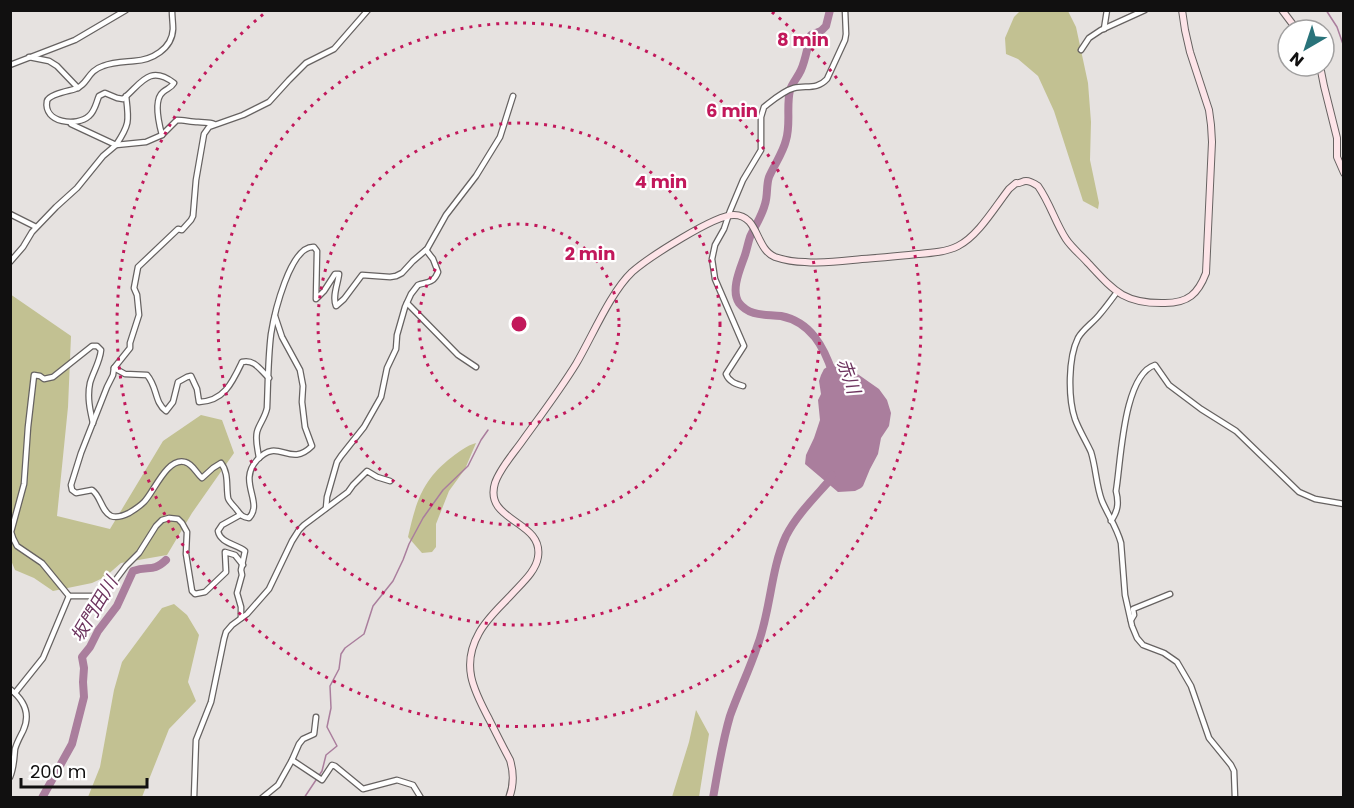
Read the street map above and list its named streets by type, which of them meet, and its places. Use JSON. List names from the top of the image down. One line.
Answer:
{"water":["赤川","坂門田川"],"scale_bar":"200 m","north":"bottom left","rings":["8 min","6 min","4 min","2 min"]}
